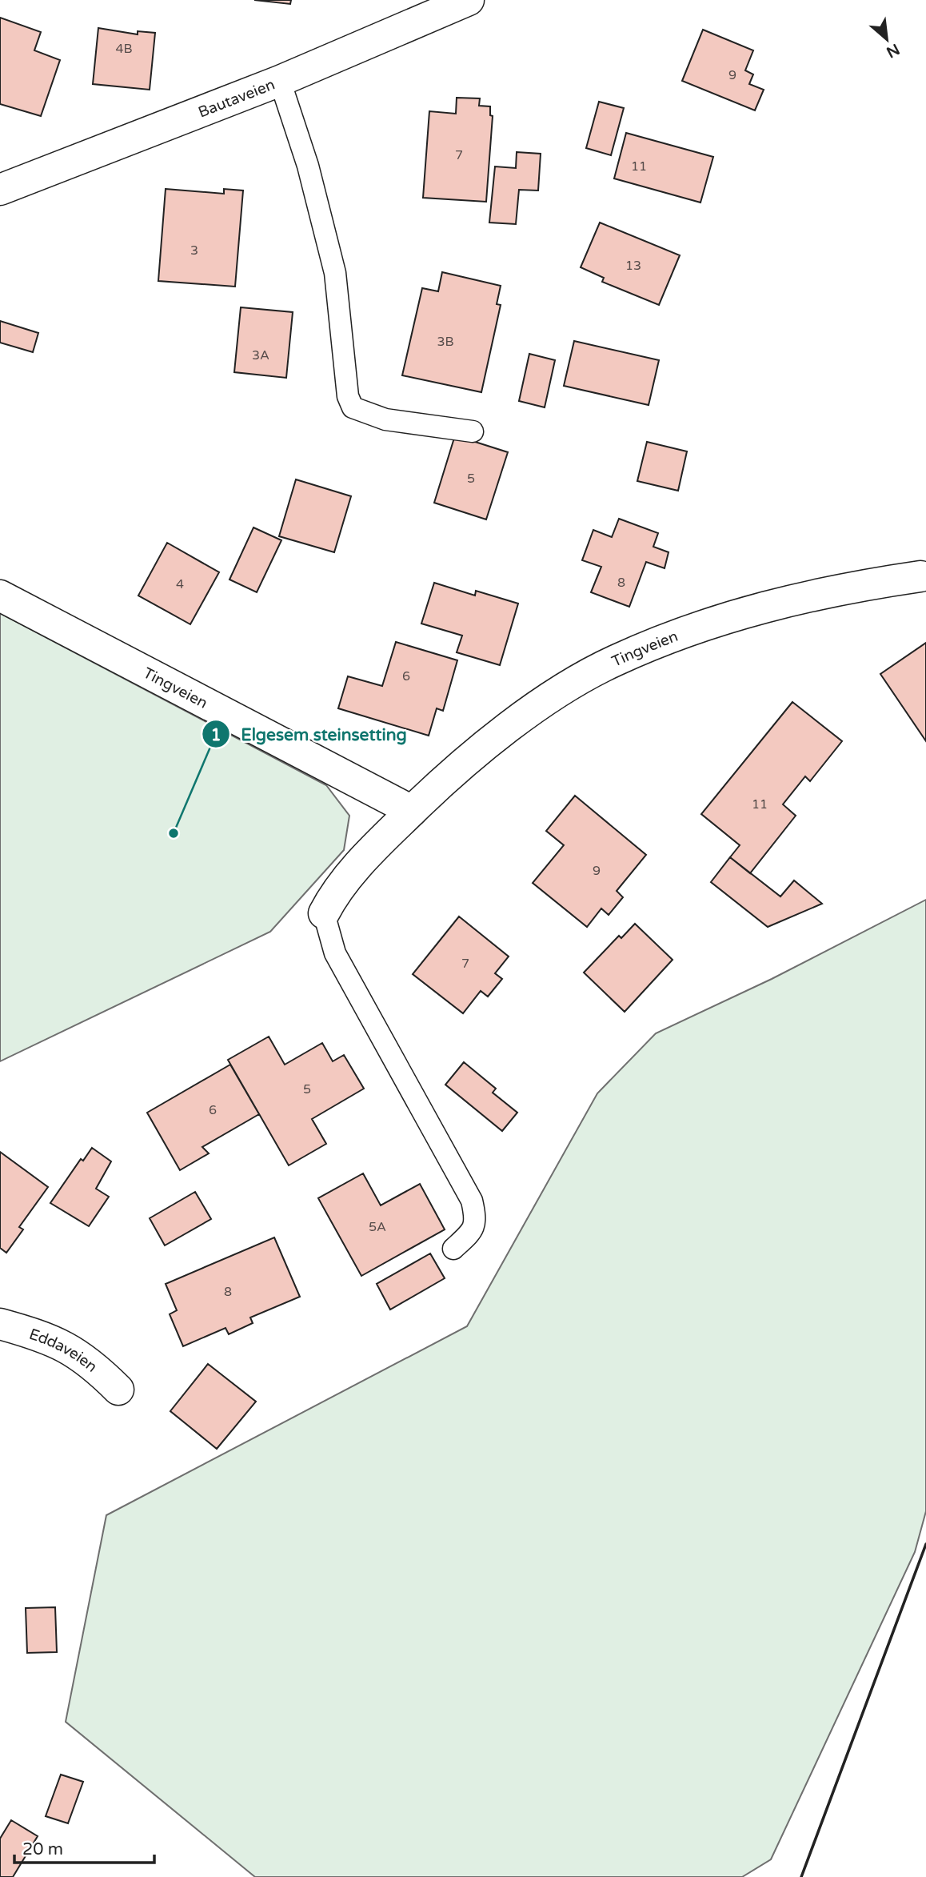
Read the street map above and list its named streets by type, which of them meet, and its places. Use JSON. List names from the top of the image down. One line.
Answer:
{"streets":{"street":["Bautaveien","Tingveien","Eddaveien"]},"places":["Elgesem steinsetting"],"house_numbers":["4B","9","7","11","3","13","3B","3A","5","8","4","6","11","9","7","5","6","5A","8"],"scale_bar":"20 m","north":"bottom right"}
